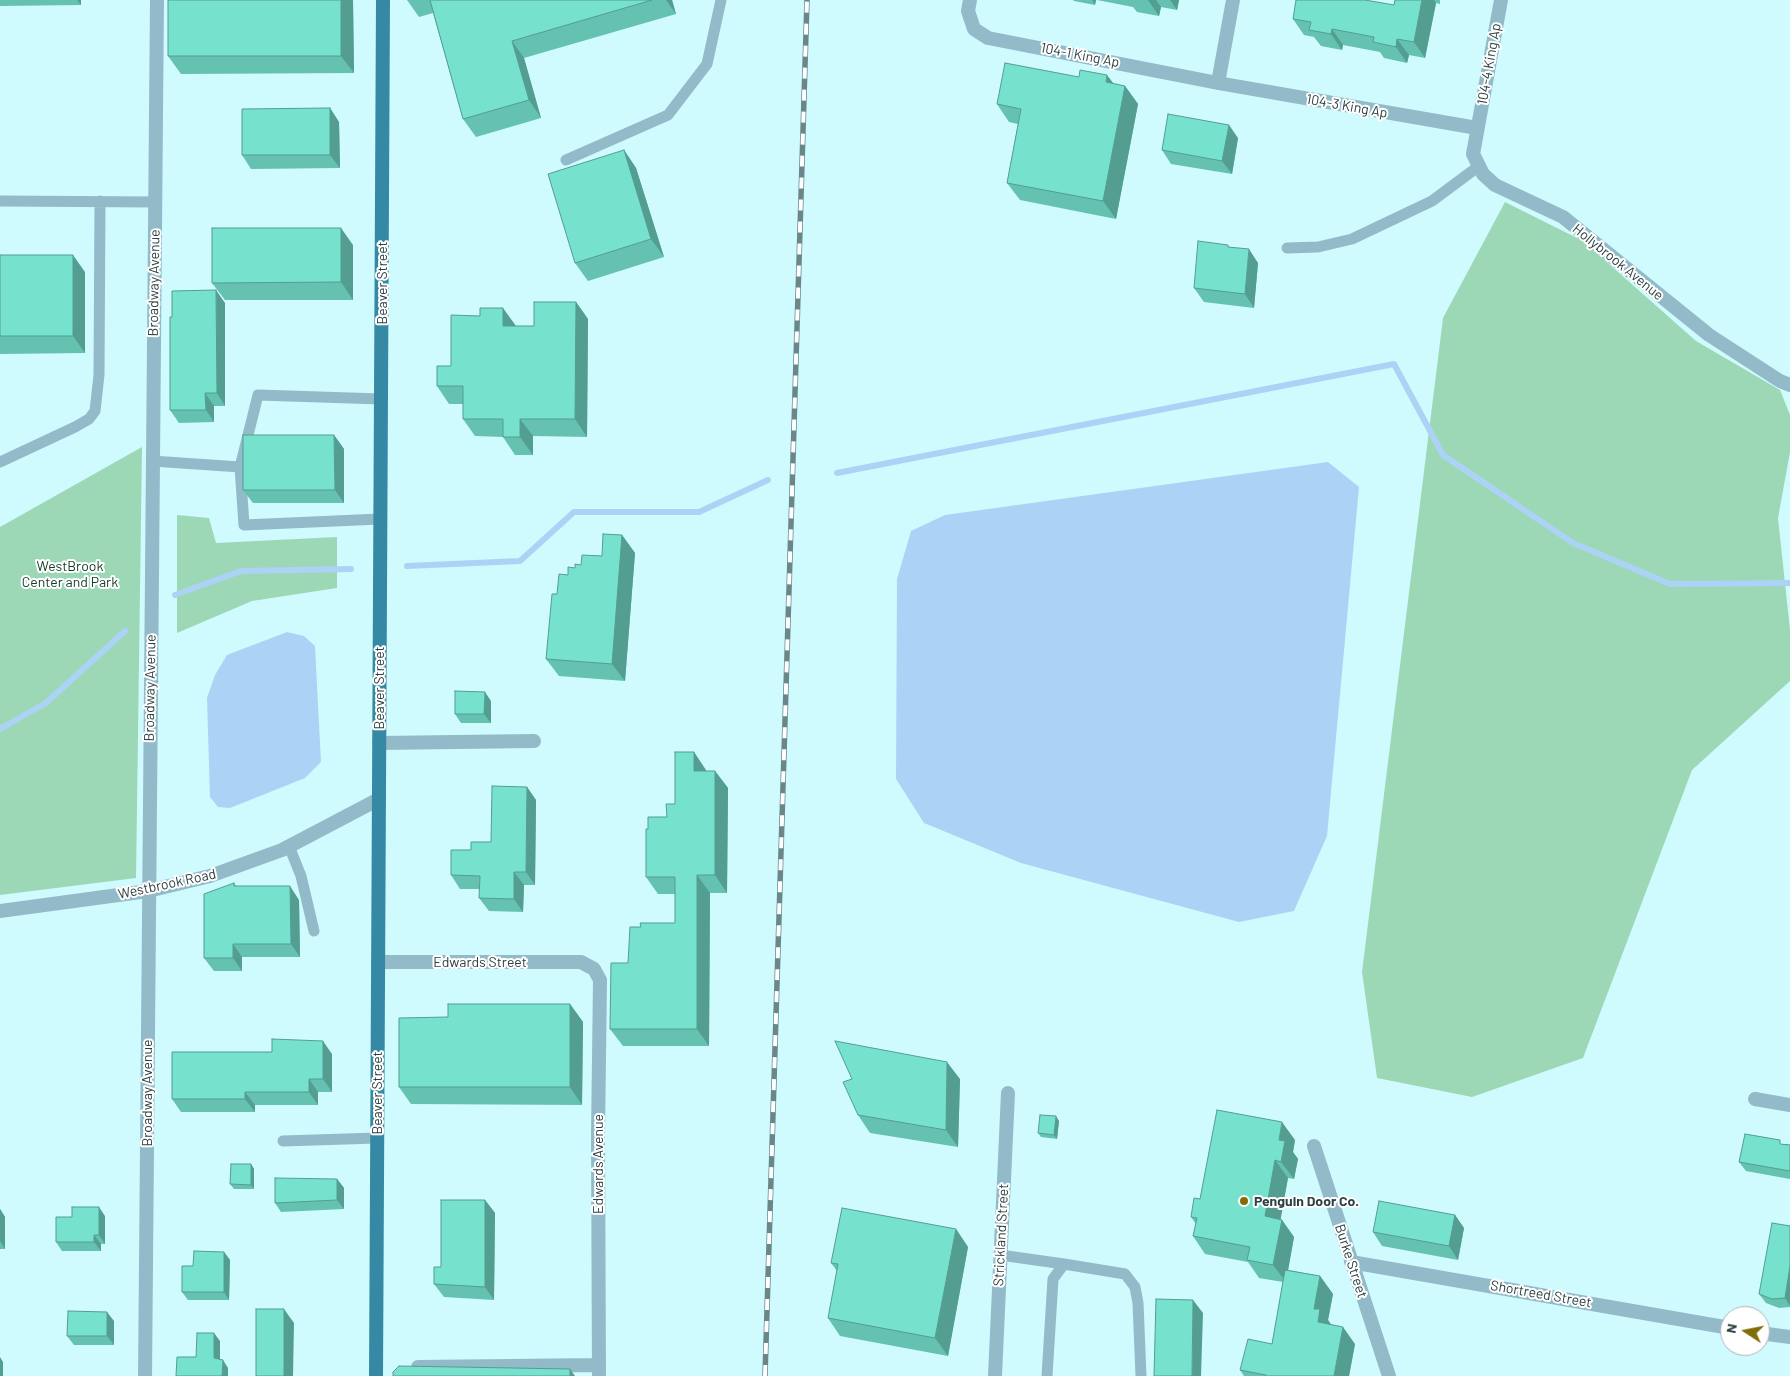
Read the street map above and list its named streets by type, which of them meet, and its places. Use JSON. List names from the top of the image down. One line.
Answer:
{"streets":{"main road":["Beaver Street"],"street":["104-1 King Ap","104-4 King Ap","104-3 King Ap","Hollybrook Avenue","Broadway Avenue","Westbrook Road","Edwards Street","Edwards Avenue","Strickland Street","Burke Street","Shortreed Street"]},"crossings":[["104-1 King Ap","104-3 King Ap"],["104-4 King Ap","104-3 King Ap"],["Broadway Avenue","Westbrook Road"],["Beaver Street","Westbrook Road"],["Beaver Street","Edwards Street"],["Edwards Street","Edwards Avenue"],["Burke Street","Shortreed Street"]],"parks":["WestBrook Center and Park"],"places":["Penguin Door Co."],"north":"left"}
